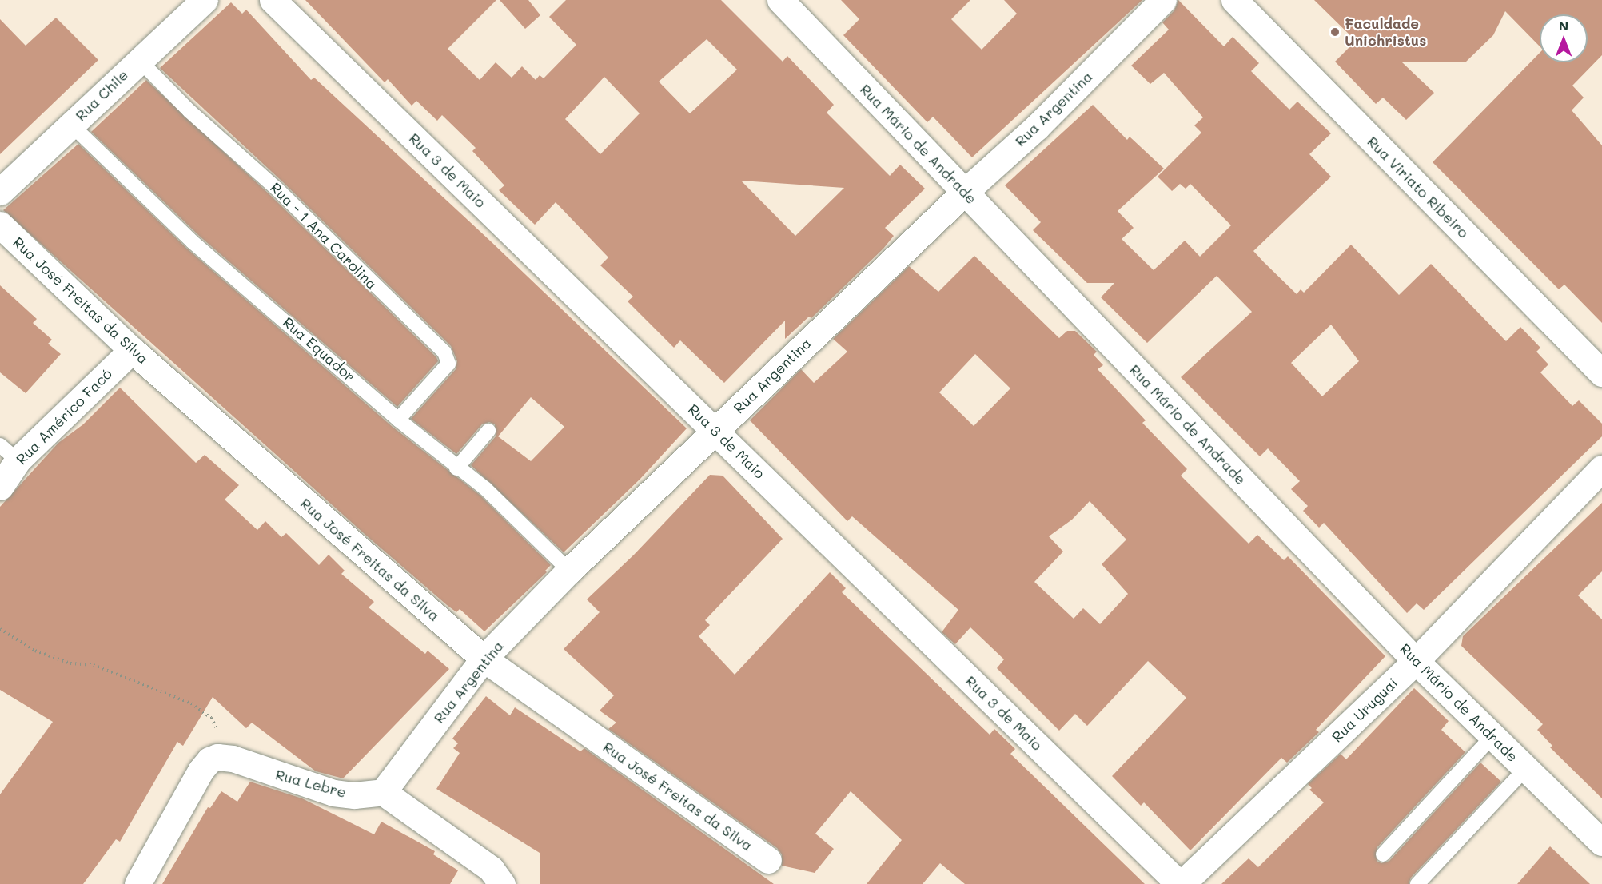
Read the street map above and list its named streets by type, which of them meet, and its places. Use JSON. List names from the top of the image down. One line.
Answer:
{"streets":{"street":["Rua Chile","Rua Argentina","Rua Mário de Andrade","Rua 3 de Maio","Rua Viriato Ribeiro","Rua José Freitas da Silva","Rua Américo Facó","Rua Uruguai","Rua Lebre"],"lane":["Rua - 1 Ana Carolina","Rua Equador"]},"crossings":[["Rua Chile","Rua - 1 Ana Carolina"],["Rua Chile","Rua Equador"],["Rua Argentina","Rua Mário de Andrade"],["Rua Argentina","Rua 3 de Maio"],["Rua Argentina","Rua José Freitas da Silva"],["Rua Argentina","Rua Equador"],["Rua Argentina","Rua Lebre"],["Rua Mário de Andrade","Rua Uruguai"],["Rua 3 de Maio","Rua Uruguai"],["Rua - 1 Ana Carolina","Rua Equador"],["Rua José Freitas da Silva","Rua Américo Facó"]],"places":["Faculdade Unichristus"],"north":"top"}
